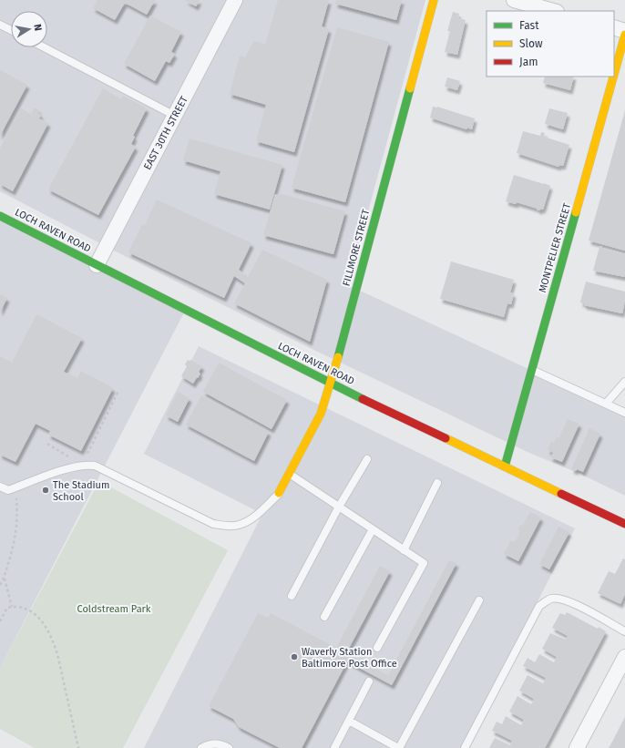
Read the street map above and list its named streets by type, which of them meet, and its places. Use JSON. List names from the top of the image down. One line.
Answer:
{"streets":{"street":["EAST 30TH STREET","LOCH RAVEN ROAD","FILLMORE STREET","MONTPELIER STREET"]},"crossings":[["EAST 30TH STREET","LOCH RAVEN ROAD"],["LOCH RAVEN ROAD","FILLMORE STREET"],["LOCH RAVEN ROAD","MONTPELIER STREET"]],"parks":["Coldstream Park"],"places":["The Stadium School","Waverly Station Baltimore Post Office"],"legend":["Fast","Slow","Jam"],"north":"right"}
